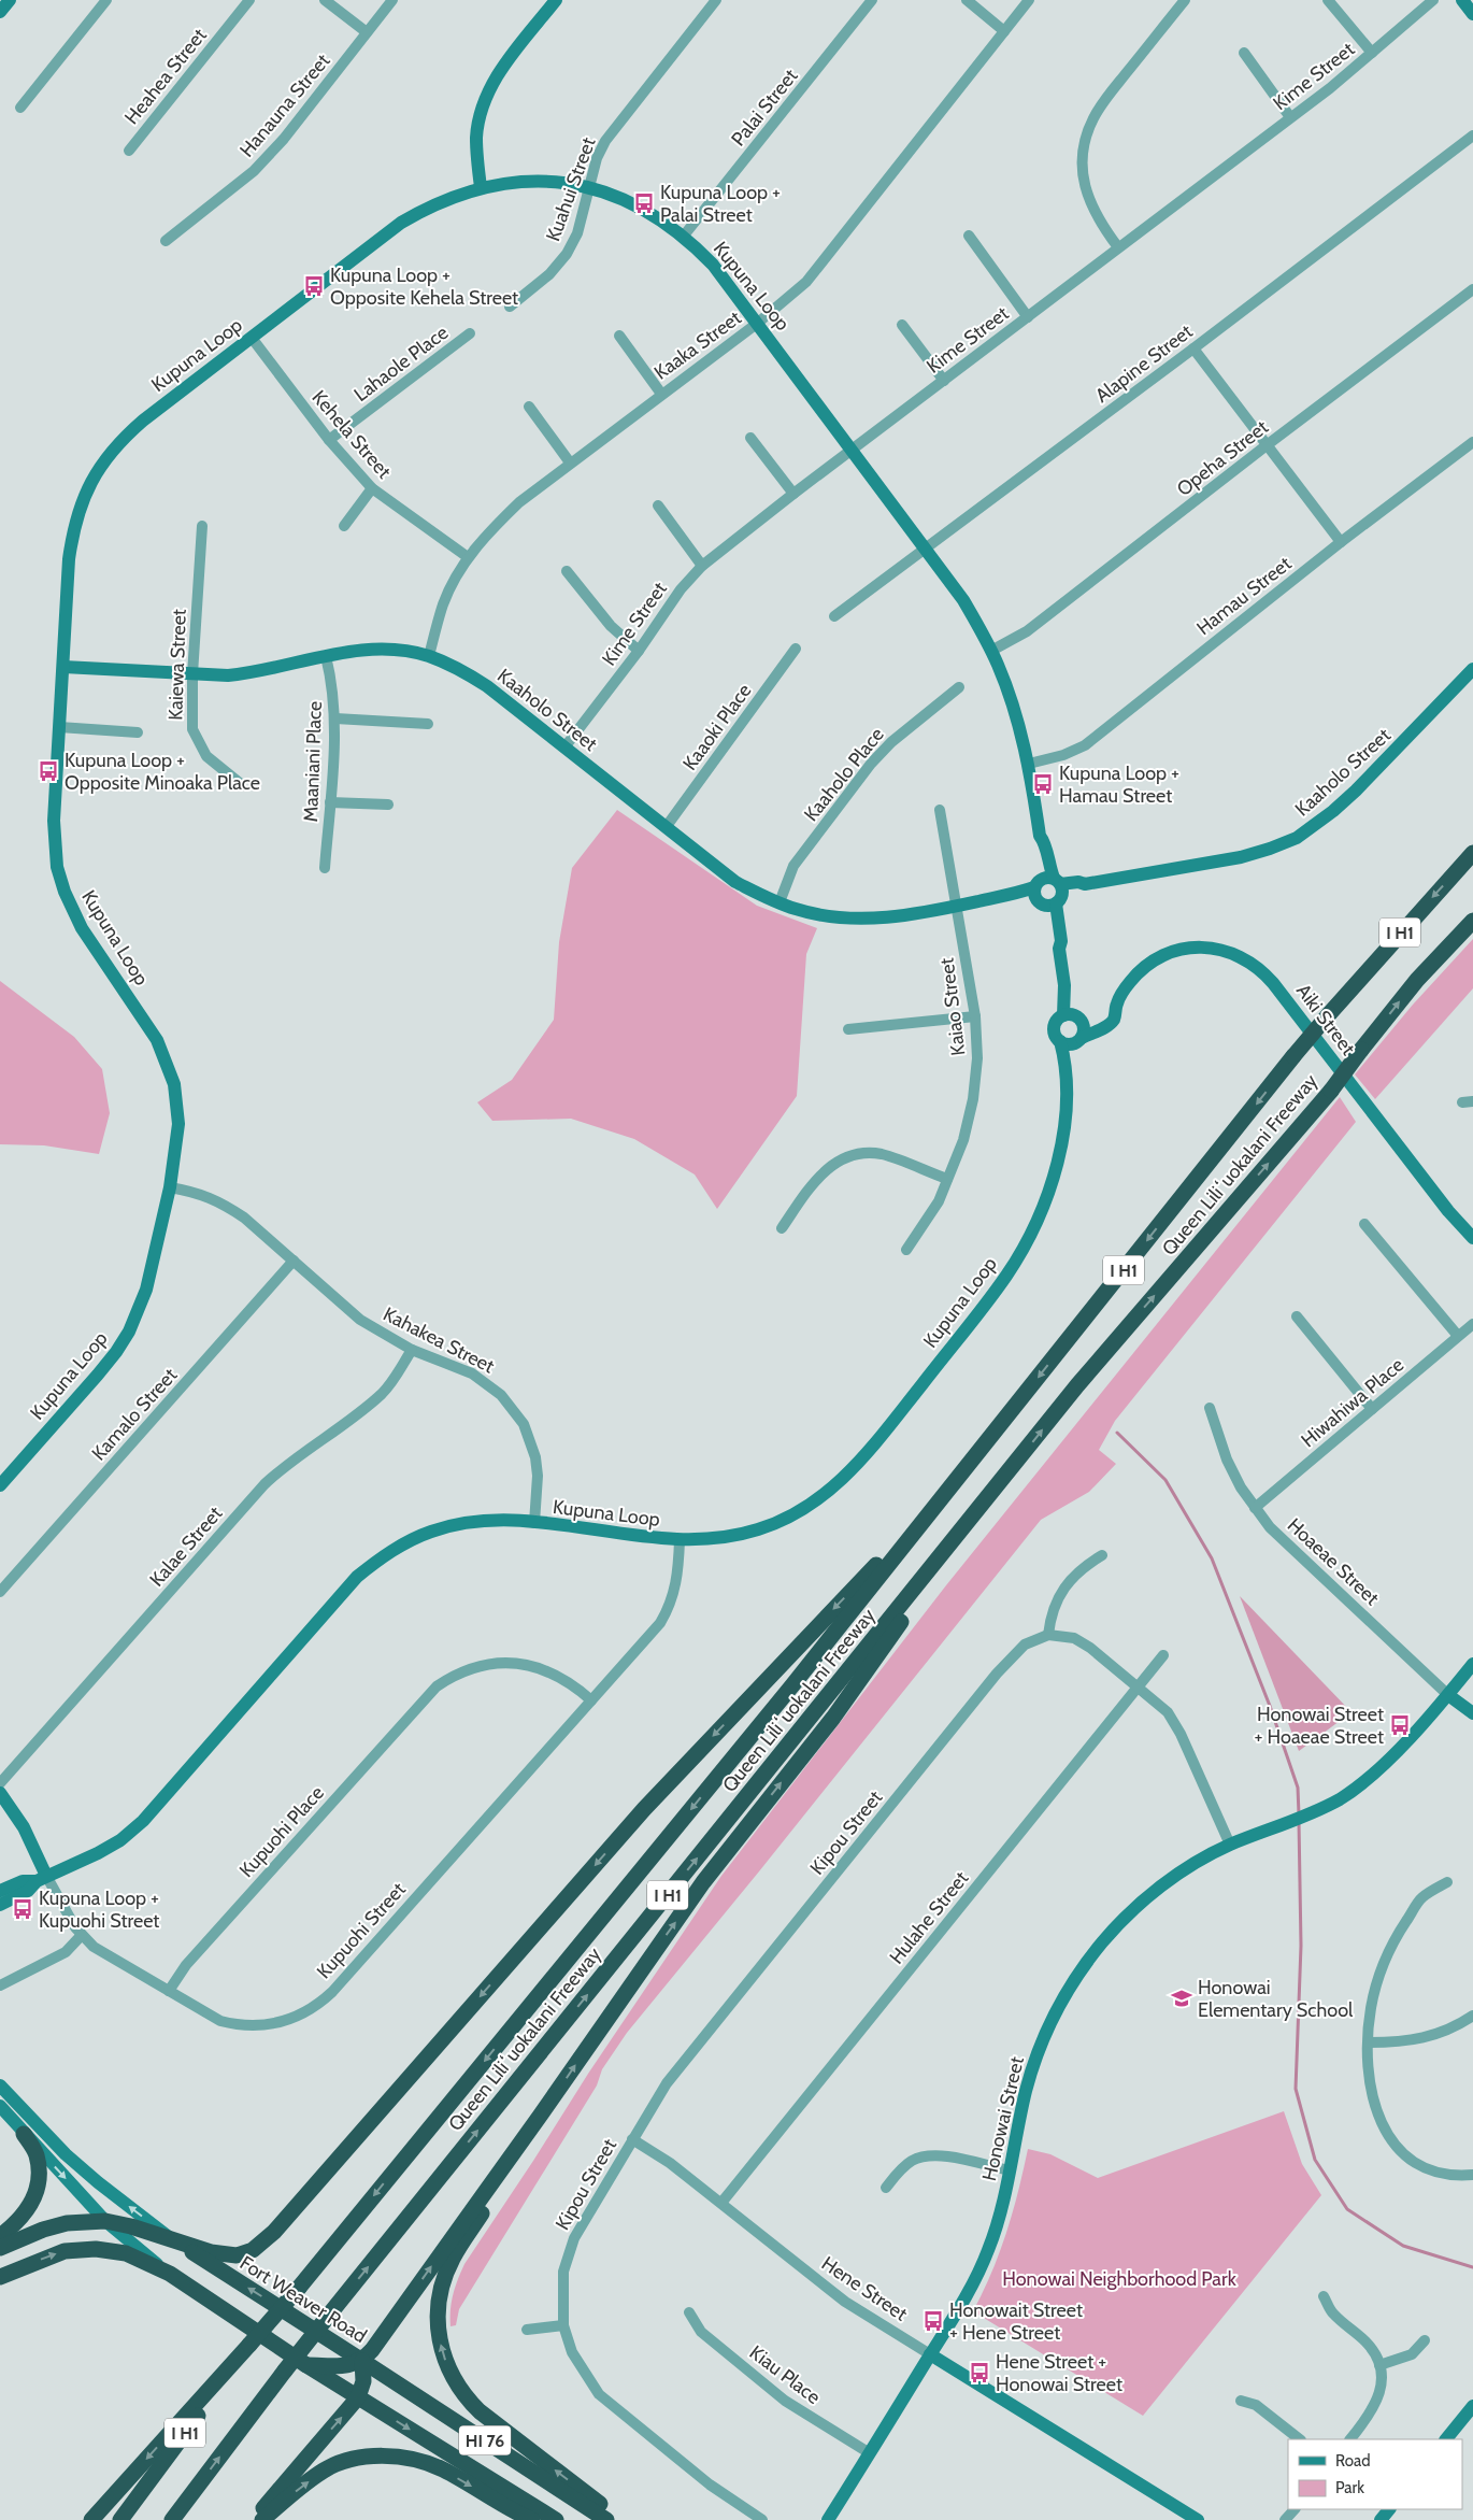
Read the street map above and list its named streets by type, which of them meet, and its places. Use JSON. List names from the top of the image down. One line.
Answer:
{"streets":{"highway":["I H1","Queen Liliʻuokalani Freeway","Fort Weaver Road","HI 76"],"street":["Heahea Street","Kime Street","Hanauna Street","Palai Street","Kuahui Street","Kupuna Loop","Kaaka Street","Lahaole Place","Alapine Street","Kehela Street","Opeha Street","Hamau Street","Kaiewa Street","Kaaholo Street","Kaaoki Place","Maaniani Place","Kaaholo Place","Kaiao Street","Aiki Street","Kahakea Street","Hiwahiwa Place","Kamalo Street","Kalae Street","Hoaeae Street","Kupuohi Place","Kipou Street","Hulahe Street","Kupuohi Street","Honowai Street","Hene Street","Kiau Place"]},"crossings":[["Kime Street","Kupuna Loop"],["Kime Street","Kaaholo Street"],["Palai Street","Kupuna Loop"],["Kuahui Street","Kupuna Loop"],["Kupuna Loop","Kaaka Street"],["Kupuna Loop","Alapine Street"],["Kupuna Loop","Kehela Street"],["Kupuna Loop","Opeha Street"],["Kupuna Loop","Hamau Street"],["Kupuna Loop","Kaaholo Street"],["Kupuna Loop","Aiki Street"],["Kupuna Loop","Kahakea Street"],["Kupuna Loop","Kupuohi Street"],["Kaaka Street","Kehela Street"],["Kaaka Street","Kaaholo Street"],["Lahaole Place","Kehela Street"],["Kaiewa Street","Kaaholo Street"],["Kaaholo Street","Kaaoki Place"],["Kaaholo Street","Maaniani Place"],["Kaaholo Street","Kaaholo Place"],["Kaaholo Street","Kaiao Street"],["Kahakea Street","Kamalo Street"],["Kahakea Street","Kalae Street"],["Hiwahiwa Place","Hoaeae Street"],["Hoaeae Street","Honowai Street"],["Kupuohi Place","Kupuohi Street"],["Kipou Street","Hene Street"],["Hulahe Street","Hene Street"],["Honowai Street","Hene Street"],["Honowai Street","Kiau Place"]],"parks":["Honowai Neighborhood Park"],"places":{"bus stop":["Kupuna Loop + Palai Street","Kupuna Loop + Opposite Kehela Street","Kupuna Loop + Opposite Minoaka Place","Kupuna Loop + Hamau Street","Honowai Street + Hoaeae Street","Kupuna Loop + Kupuohi Street","Honowait Street + Hene Street","Hene Street + Honowai Street"],"school or university":["Honowai Elementary School"]},"legend":["Road","Park"]}
